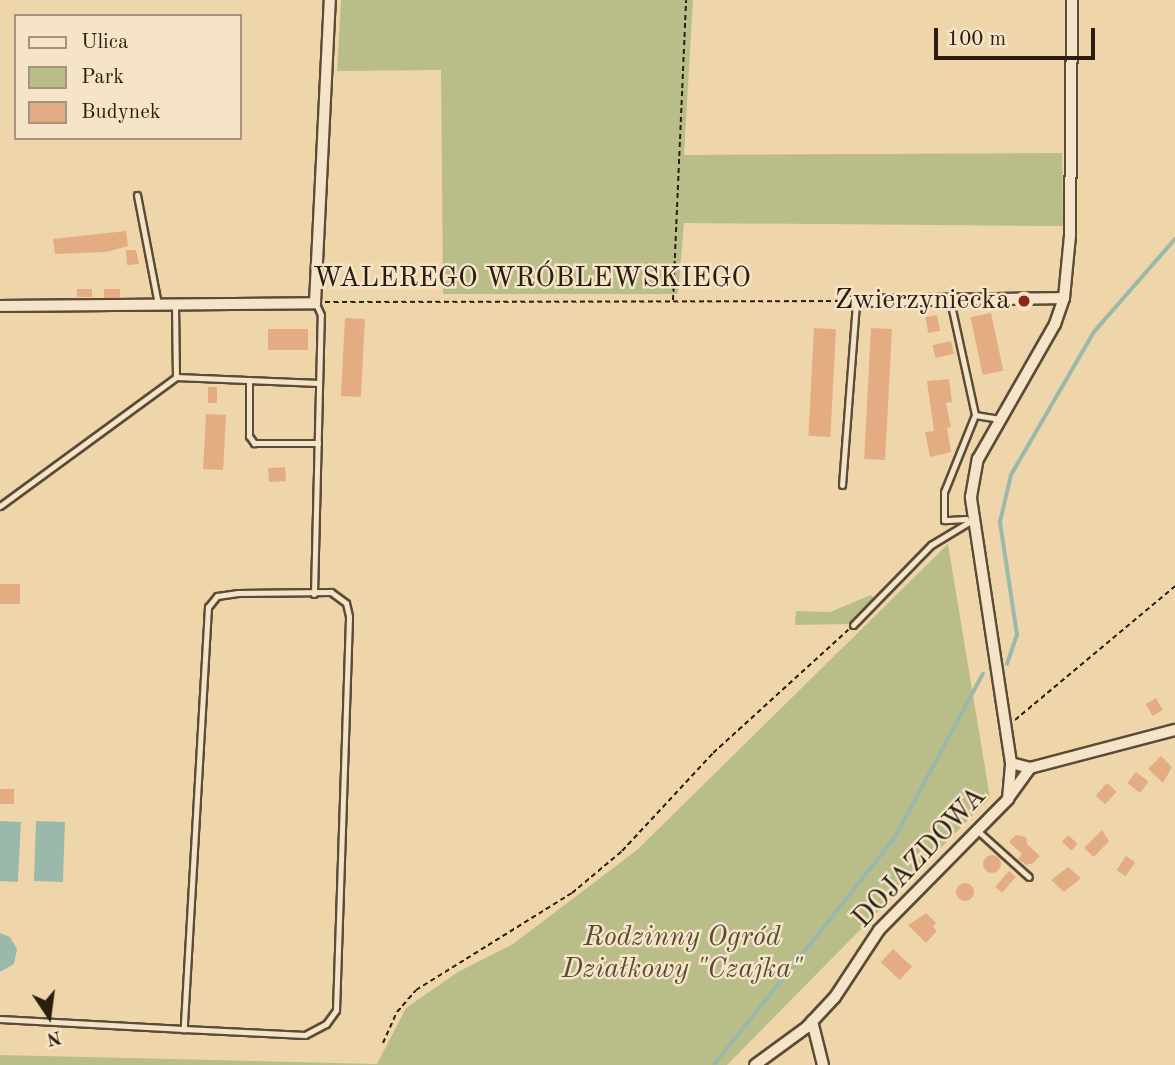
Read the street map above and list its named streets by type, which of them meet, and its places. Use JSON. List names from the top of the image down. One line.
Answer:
{"streets":{"street":["WALEREGO WRÓBLEWSKIEGO","DOJAZDOWA"]},"parks":["Rodzinny Ogród Działkowy \"Czajka\""],"places":["Zwierzyniecka"],"legend":["Ulica","Park","Budynek"],"scale_bar":"100 m","north":"bottom"}
